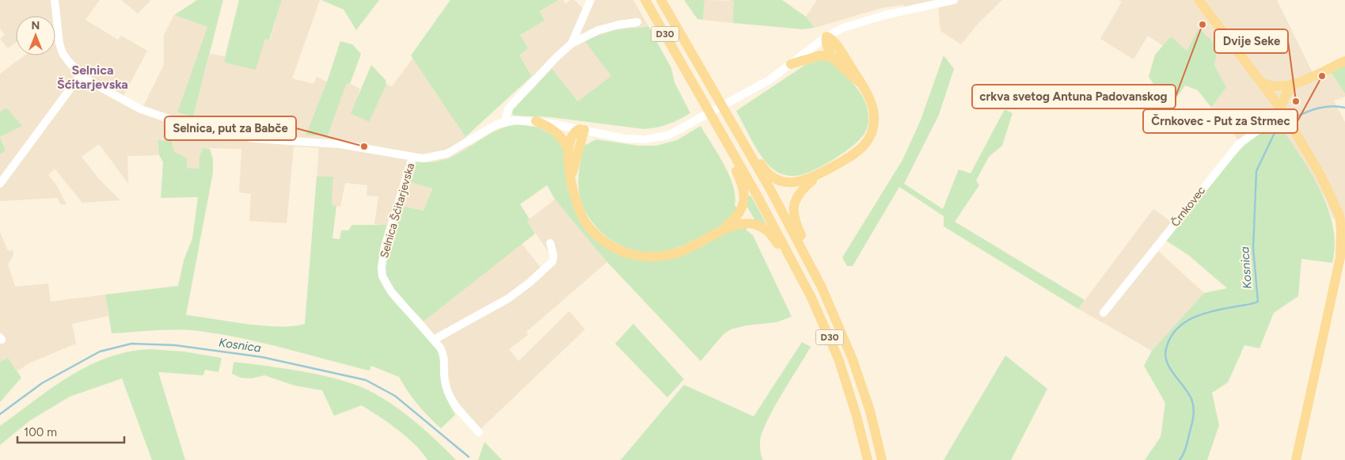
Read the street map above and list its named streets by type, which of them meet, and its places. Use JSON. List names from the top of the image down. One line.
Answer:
{"streets":{"main road":["D30","Črnkovec"],"street":["Selnica Šćitarjevska"]},"districts":["Selnica Šćitarjevska"],"water":["Kosnica"],"places":["crkva svetog Antuna Padovanskog","Črnkovec - Put za Strmec","Dvije Seke","Selnica, put za Babče"],"scale_bar":"100 m","north":"top"}
